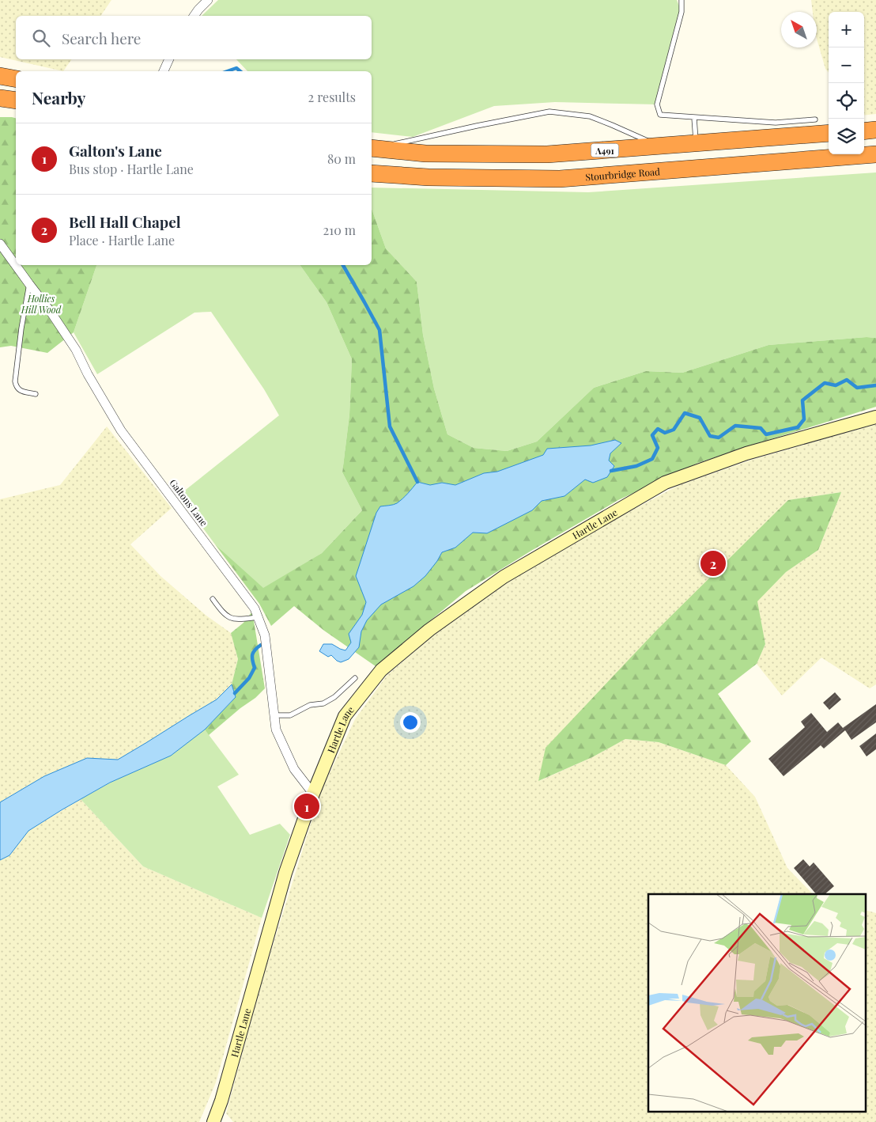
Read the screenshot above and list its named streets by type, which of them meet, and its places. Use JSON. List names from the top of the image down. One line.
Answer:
{"streets":{"highway":["A491","Stourbridge Road"],"main road":["Hartle Lane"],"street":["Galtons Lane"]},"crossings":[["Galtons Lane","Hartle Lane"]],"parks":["Hollies Hill Wood"],"north":"top left","page":{"map_buttons":["+","−"],"search":"Search here","heading":["Nearby","2 results"],"list":[{"mark":"1","name":"Galton's Lane","note":"Bus stop · Hartle Lane","value":"80 m"},{"mark":"2","name":"Bell Hall Chapel","note":"Place · Hartle Lane","value":"210 m"}],"pins":["2","1"]}}
